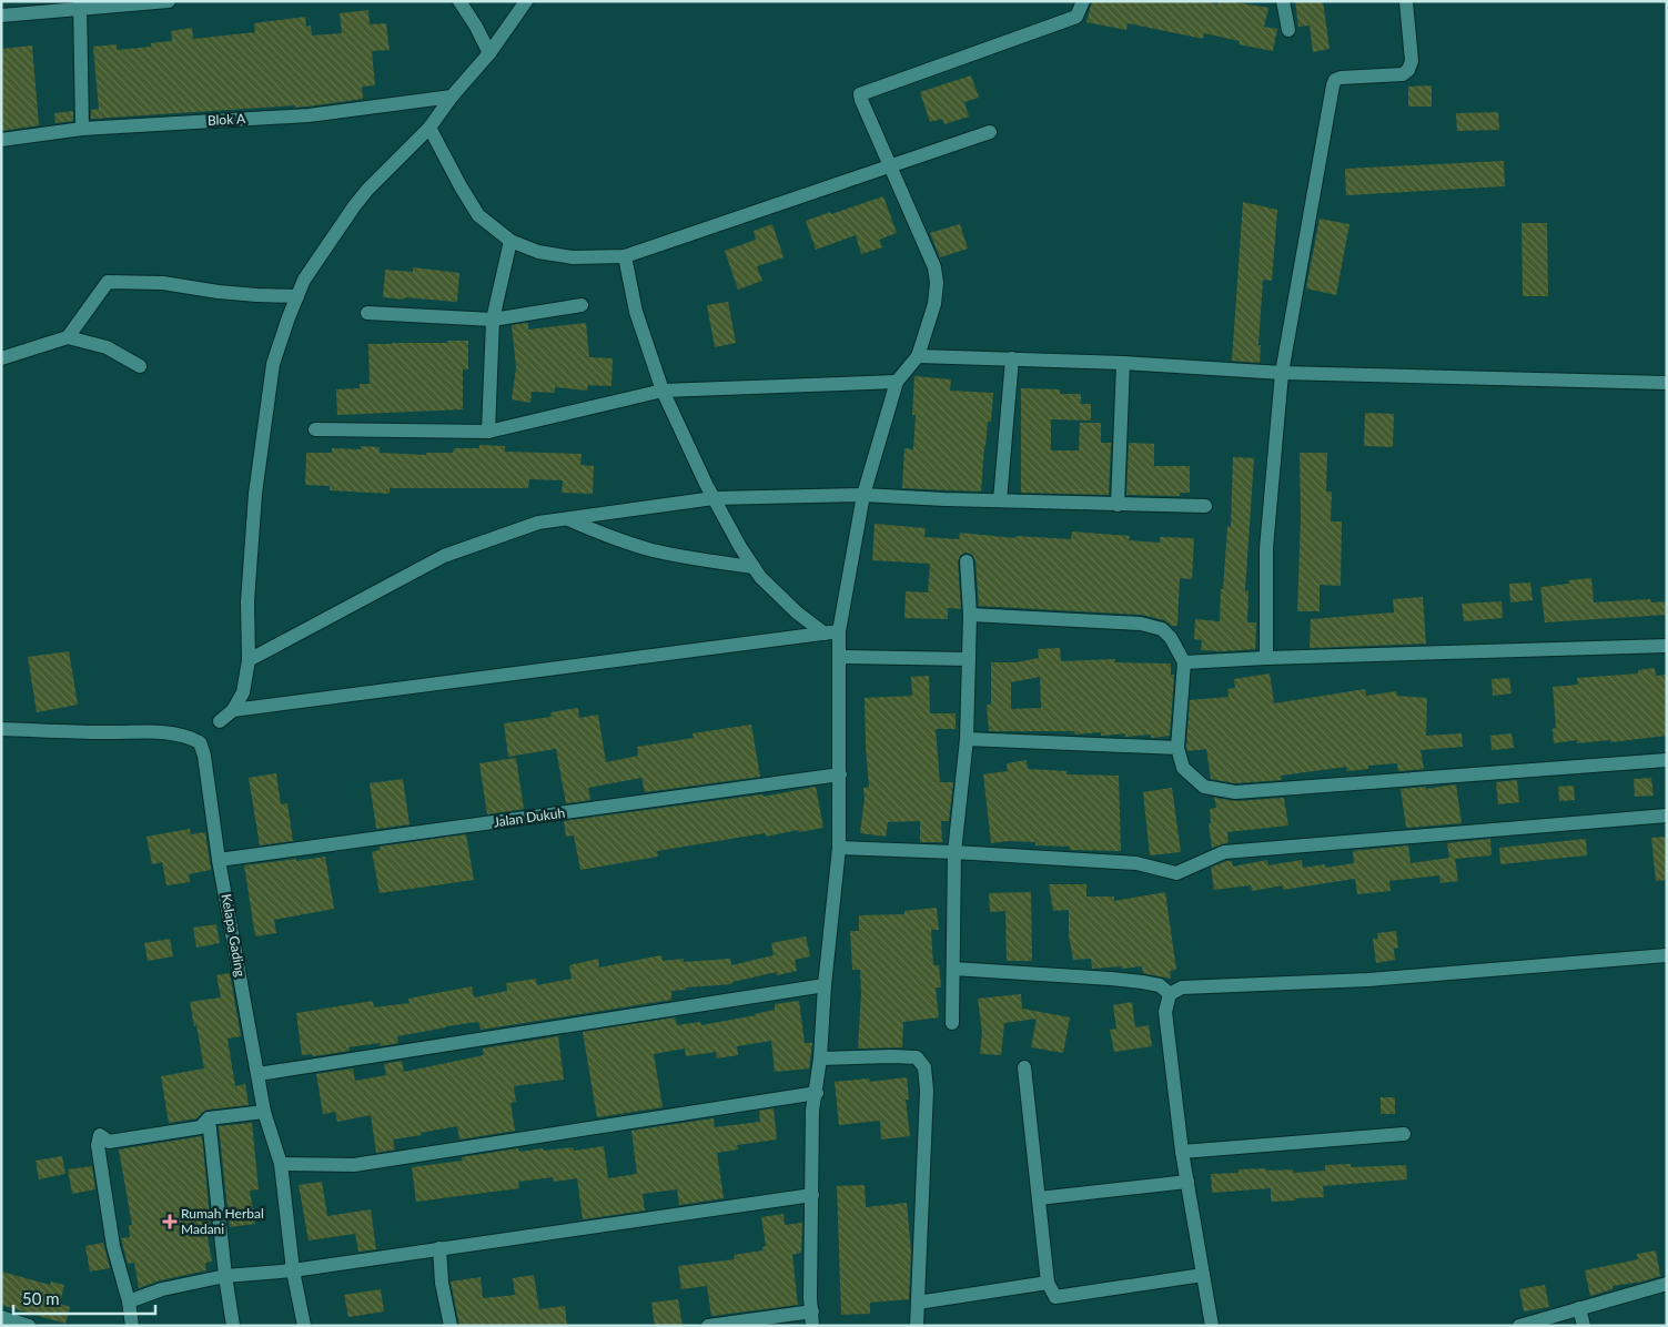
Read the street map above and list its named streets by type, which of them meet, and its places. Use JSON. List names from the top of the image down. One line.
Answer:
{"streets":{"street":["Blok A","Jalan Dukuh","Kelapa Gading"]},"crossings":[["Jalan Dukuh","Kelapa Gading"]],"places":{"health":["Rumah Herbal Madani"]},"scale_bar":"50 m"}
